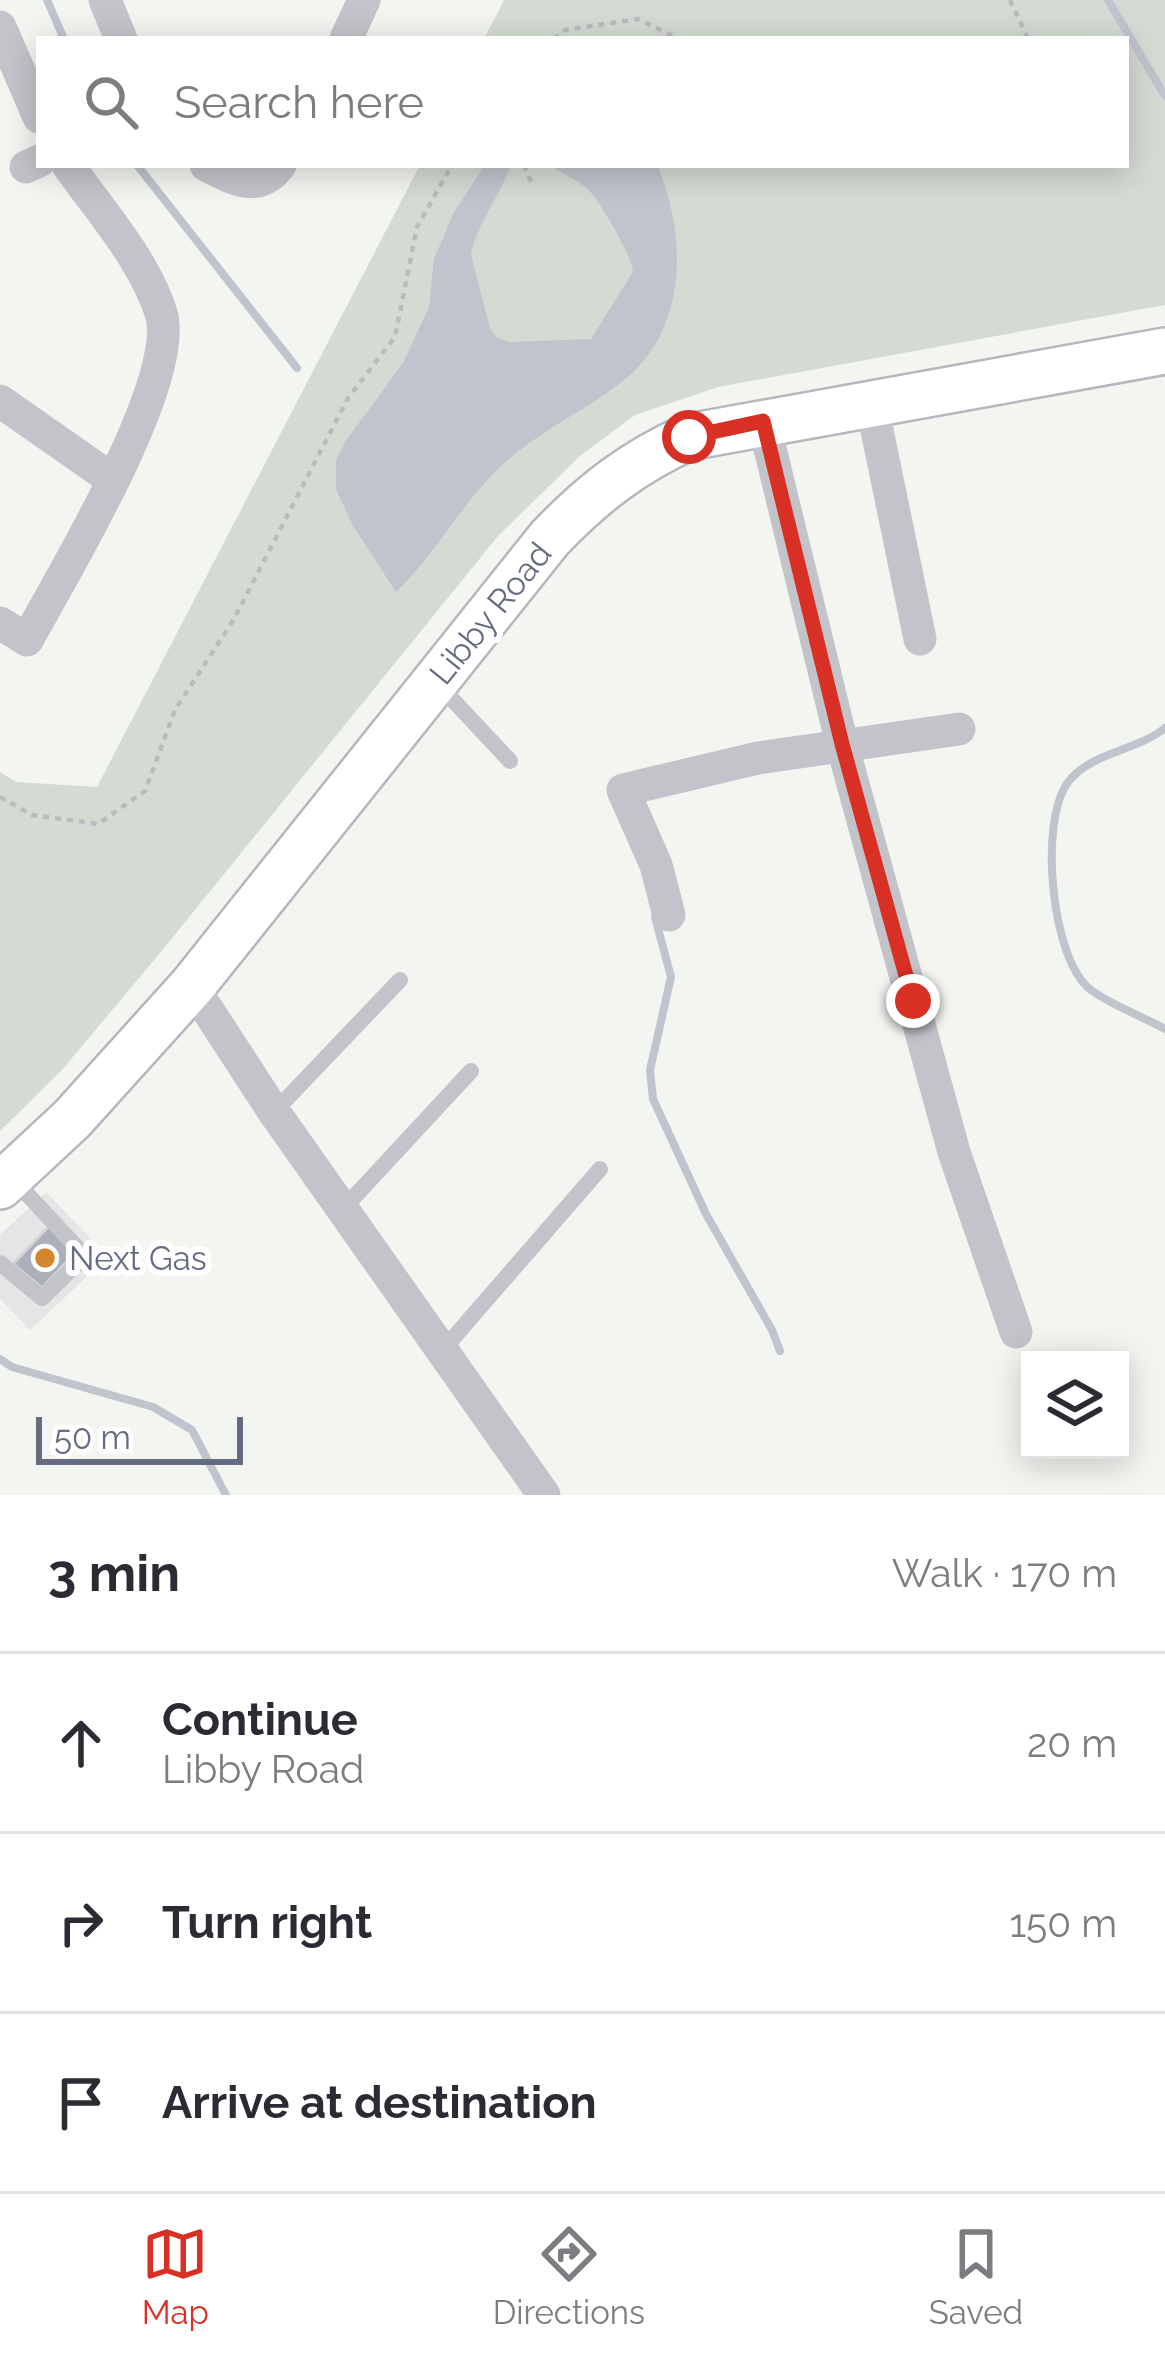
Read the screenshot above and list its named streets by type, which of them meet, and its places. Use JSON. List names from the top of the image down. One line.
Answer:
{"streets":{"main road":["Libby Road"]},"places":["Next Gas"],"scale_bar":"50 m","page":{"search":"Search here","scale":"50 m","heading":["3 min","Walk · 170 m"],"list":[["Continue","Libby Road","20 m"],["Turn right","150 m"],"Arrive at destination"],"nav":["Map","Directions","Saved"]}}
